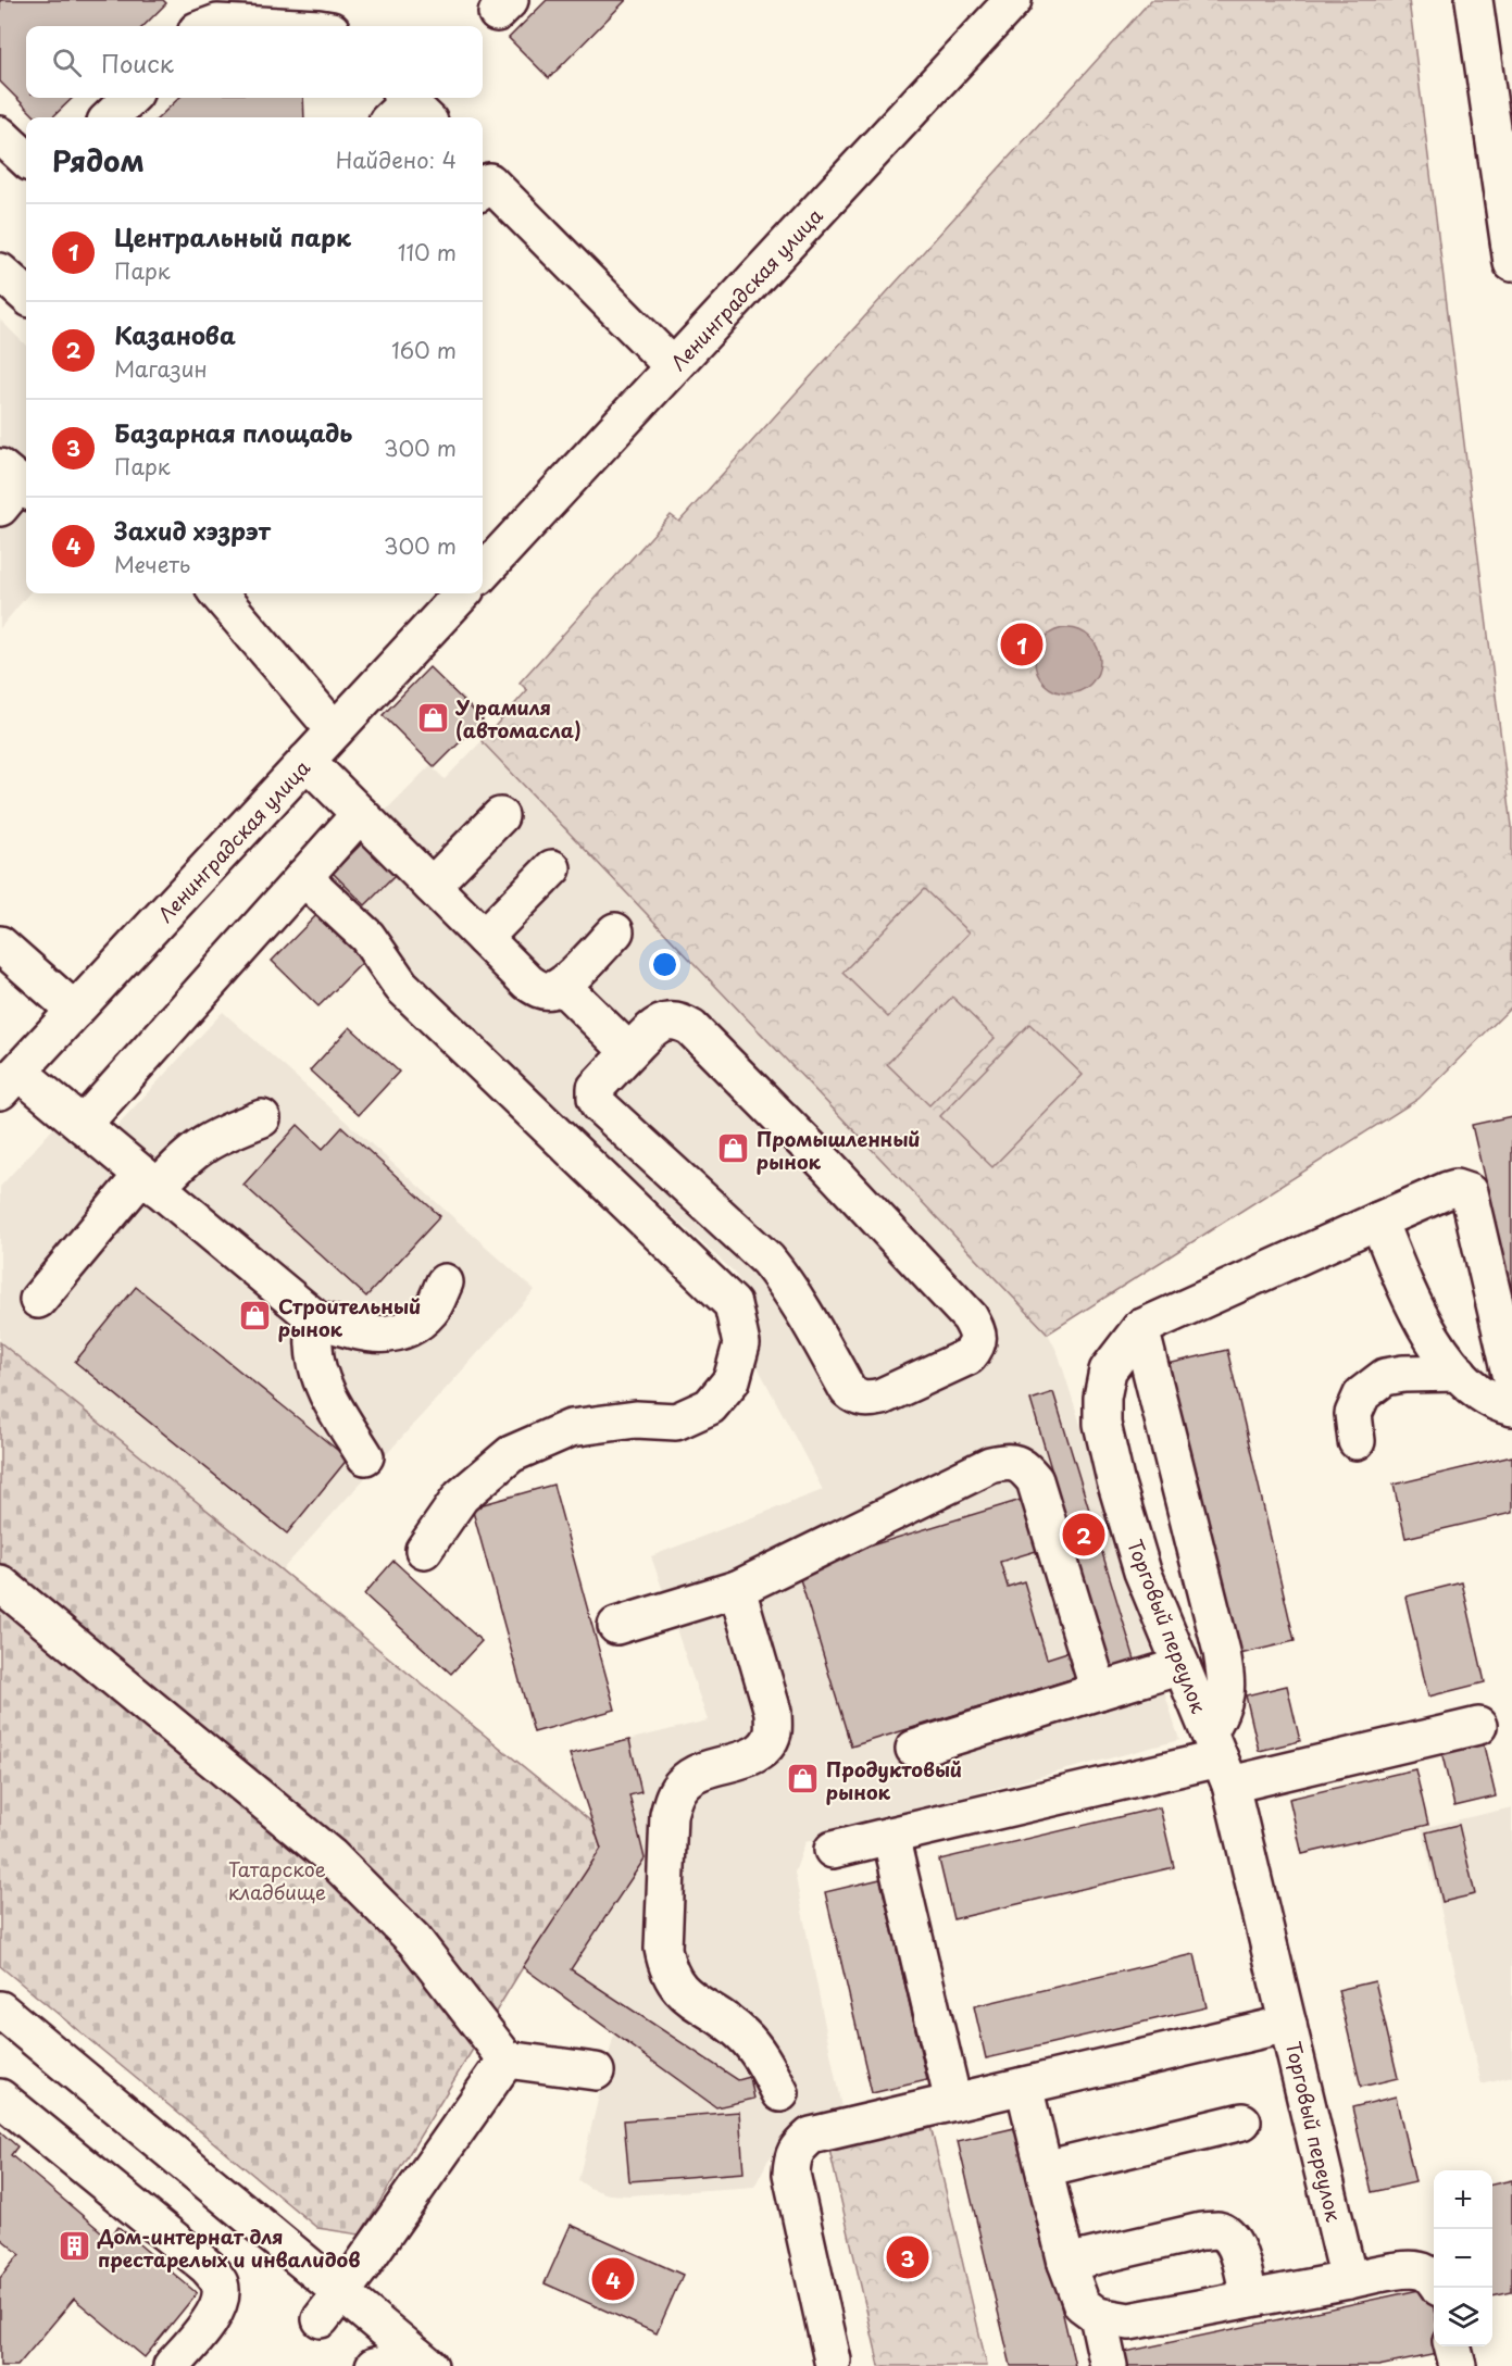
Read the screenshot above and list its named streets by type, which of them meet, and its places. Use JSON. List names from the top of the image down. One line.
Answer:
{"streets":{"main road":["Ленинградская улица","Торговый переулок"]},"parks":["Татарское кладбище"],"places":{"shop":["У рамиля (автомасла)","Промышленный рынок","Строительный рынок","Продуктовый рынок"],"building":["Дом-интернат для престарелых и инвалидов"]},"page":{"search":"Поиск","heading":["Рядом","Найдено: 4"],"list":[{"mark":"1","name":"Центральный парк","note":"Парк","value":"110 m"},{"mark":"2","name":"Казанова","note":"Магазин","value":"160 m"},{"mark":"3","name":"Базарная площадь","note":"Парк","value":"300 m"},{"mark":"4","name":"Захид хэзрэт","note":"Мечеть","value":"300 m"}],"pins":["1","2","3","4"],"map_buttons":["+","−"]}}
